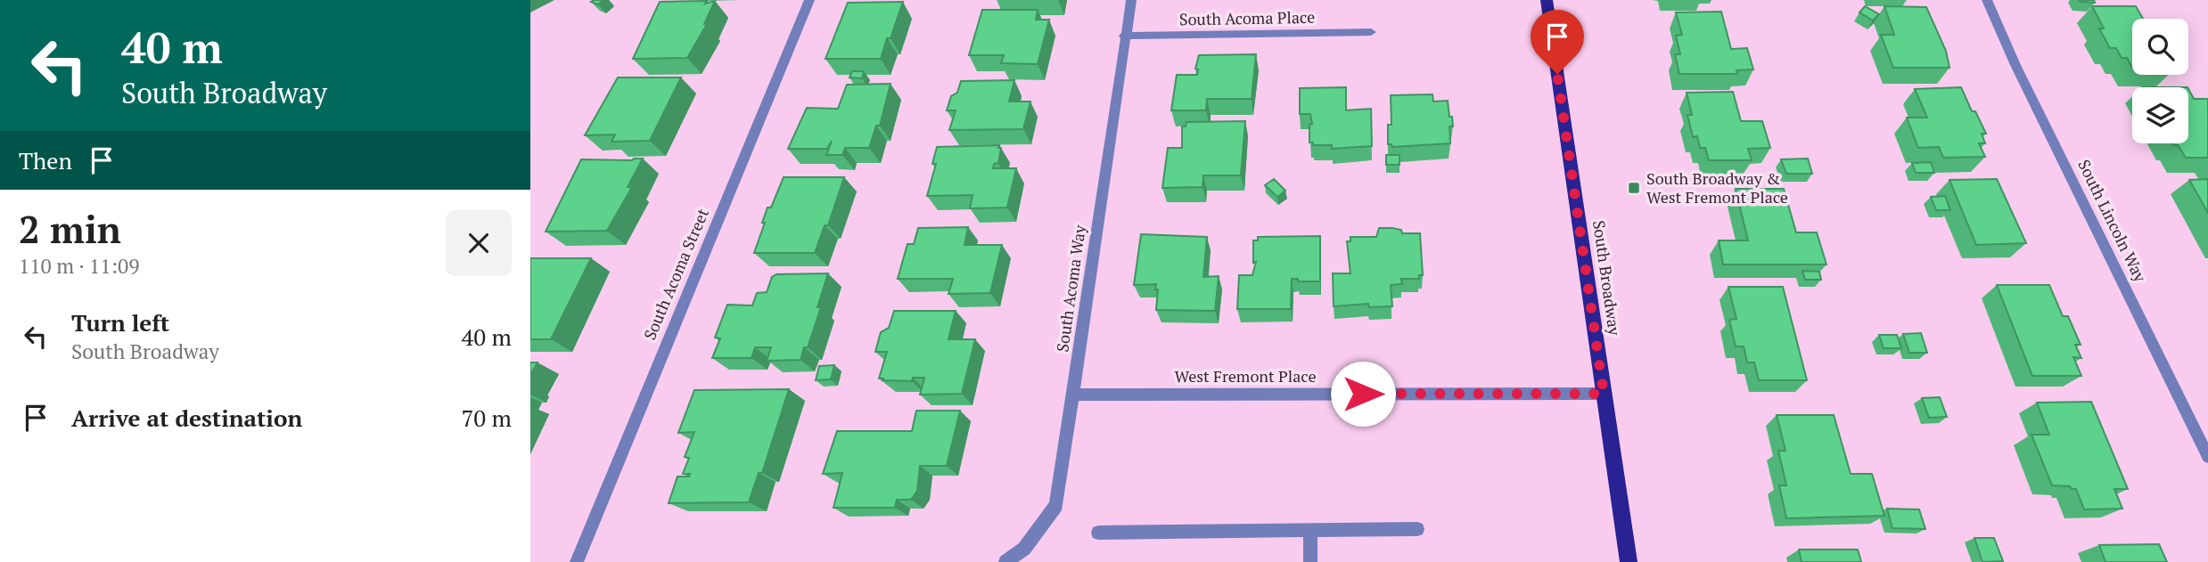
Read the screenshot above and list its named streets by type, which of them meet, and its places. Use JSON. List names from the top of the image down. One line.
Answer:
{"streets":{"main road":["South Broadway"],"street":["South Acoma Place","South Lincoln Way","South Acoma Street","South Acoma Way","West Fremont Place"]},"crossings":[["South Acoma Place","South Acoma Way"],["South Broadway","West Fremont Place"],["South Acoma Way","West Fremont Place"]],"places":{"transit":["South Broadway & West Fremont Place"]},"page":{"turn":["40 m","South Broadway"],"then":"Then","heading":["2 min","110 m · 11:09"],"list":[{"name":"Turn left","note":"South Broadway","value":"40 m"},{"name":"Arrive at destination","value":"70 m"}]}}
